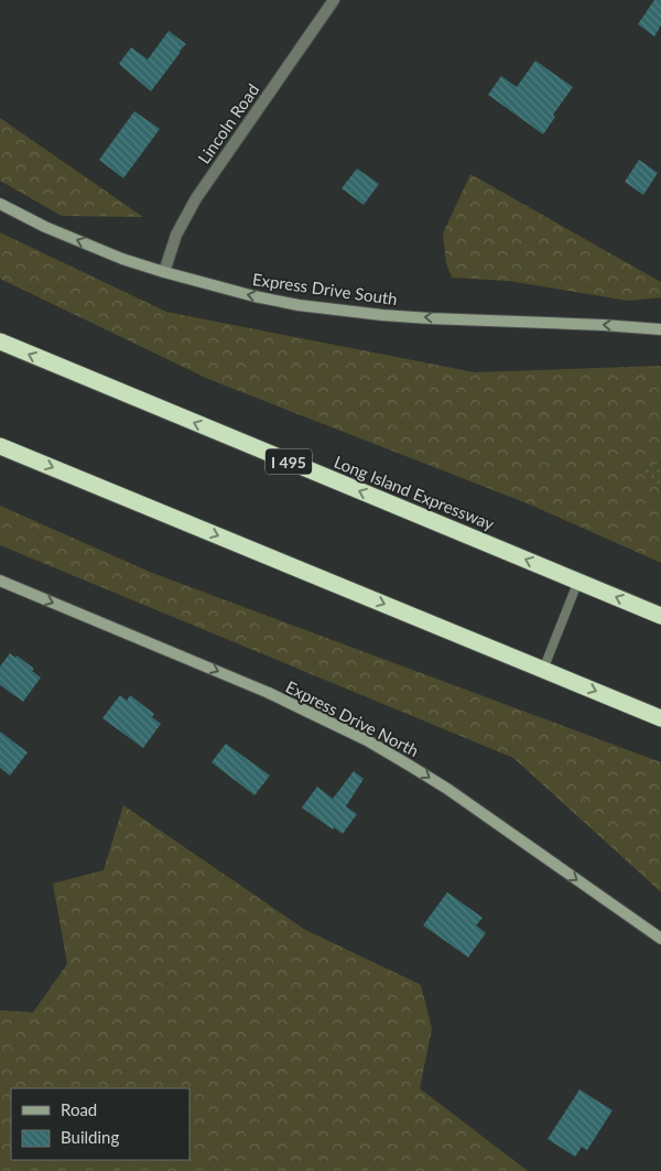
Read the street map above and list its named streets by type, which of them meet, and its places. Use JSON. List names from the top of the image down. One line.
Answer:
{"streets":{"highway":["I 495","Long Island Expressway"],"main road":["Express Drive South","Express Drive North"],"street":["Lincoln Road"]},"crossings":[["Lincoln Road","Express Drive South"]],"one_way":["Express Drive South","Express Drive North"],"legend":["Road","Building"]}
